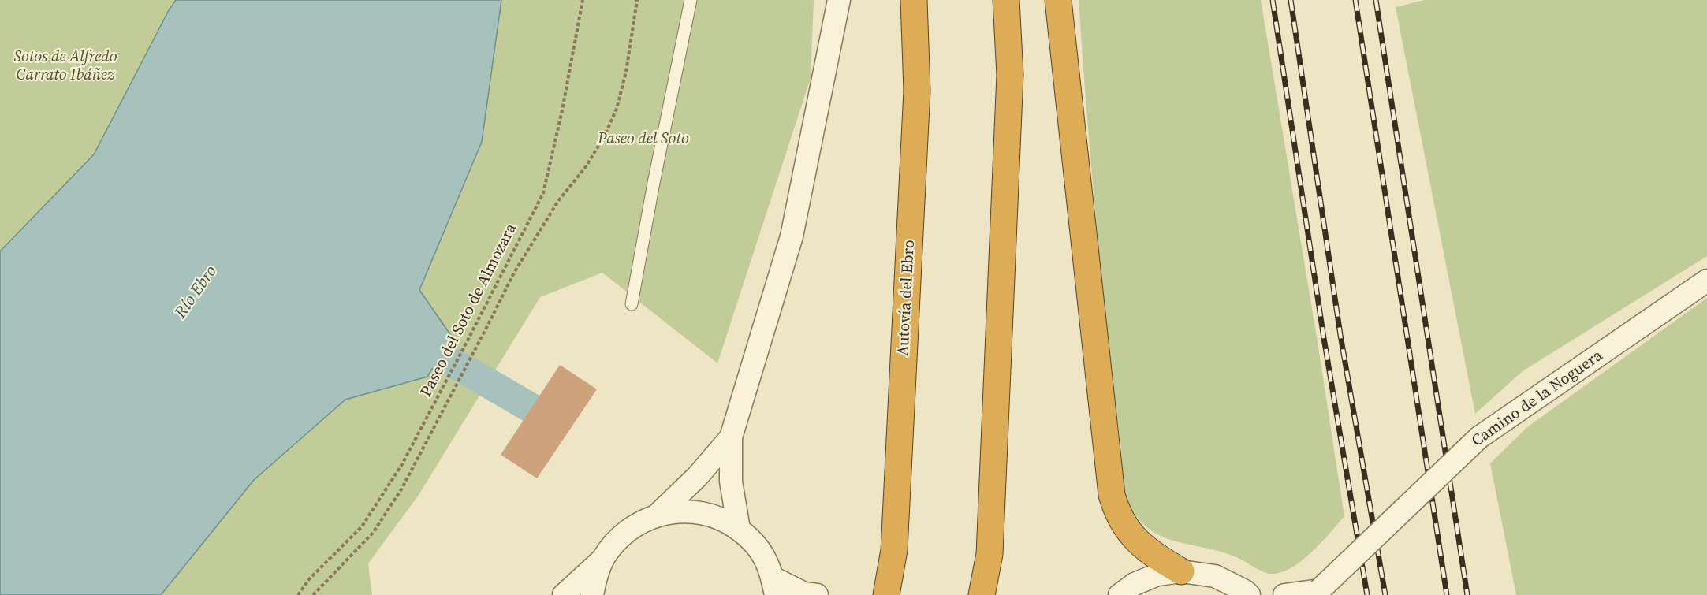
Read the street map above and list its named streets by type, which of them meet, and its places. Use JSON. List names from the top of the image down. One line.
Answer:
{"streets":{"highway":["Autovía del Ebro"],"street":["Camino de la Noguera"],"path":["Paseo del Soto de Almozara"]},"water":["Río Ebro"],"parks":["Sotos de Alfredo Carrato Ibáñez","Paseo del Soto"]}
